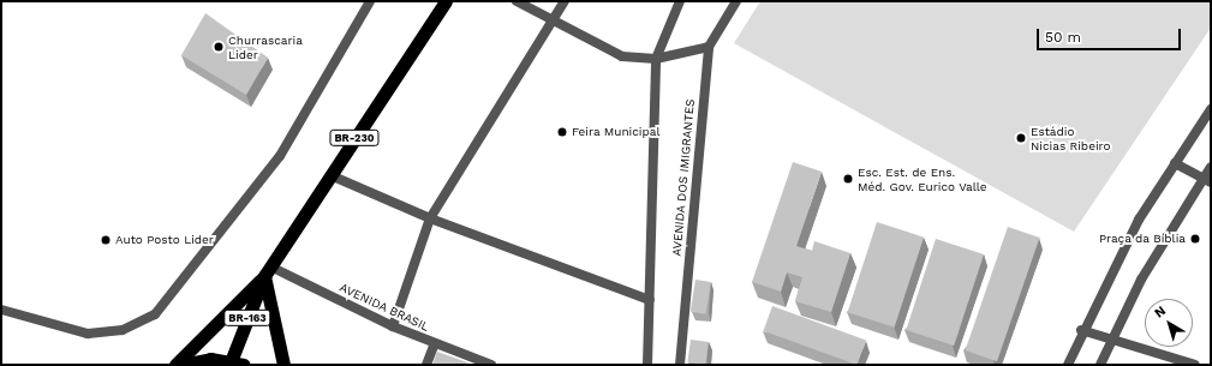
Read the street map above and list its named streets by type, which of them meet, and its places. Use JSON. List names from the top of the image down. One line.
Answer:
{"streets":{"highway":["BR-230","BR-163"],"street":["AVENIDA DOS IMIGRANTES","AVENIDA BRASIL"]},"crossings":[["BR-230","AVENIDA BRASIL"],["BR-230","BR-163"],["AVENIDA BRASIL","BR-163"]],"places":["Churrascaria Lider","Feira Municipal","Estádio Nicias Ribeiro","Esc. Est. de Ens. Méd. Gov. Eurico Valle","Praça da Bíblia","Auto Posto Lider"],"scale_bar":"50 m","north":"top left"}
